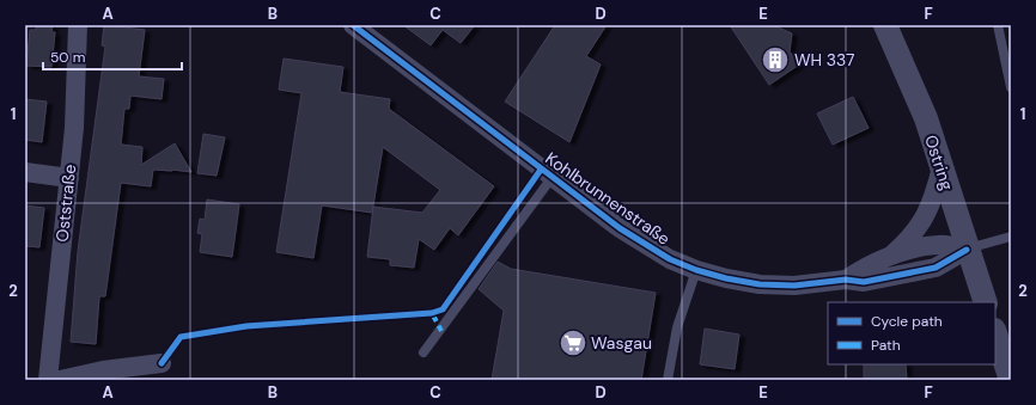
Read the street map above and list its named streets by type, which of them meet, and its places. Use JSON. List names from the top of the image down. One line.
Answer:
{"streets":{"street":["Ostring","Kohlbrunnenstraße","Oststraße"]},"crossings":[["Ostring","Kohlbrunnenstraße"]],"places":{"building":["WH 337"],"supermarket":["Wasgau"]},"legend":["Cycle path","Path"],"scale_bar":"50 m","grid":{"columns":["A","B","C","D","E","F"],"rows":["1","2"]}}
